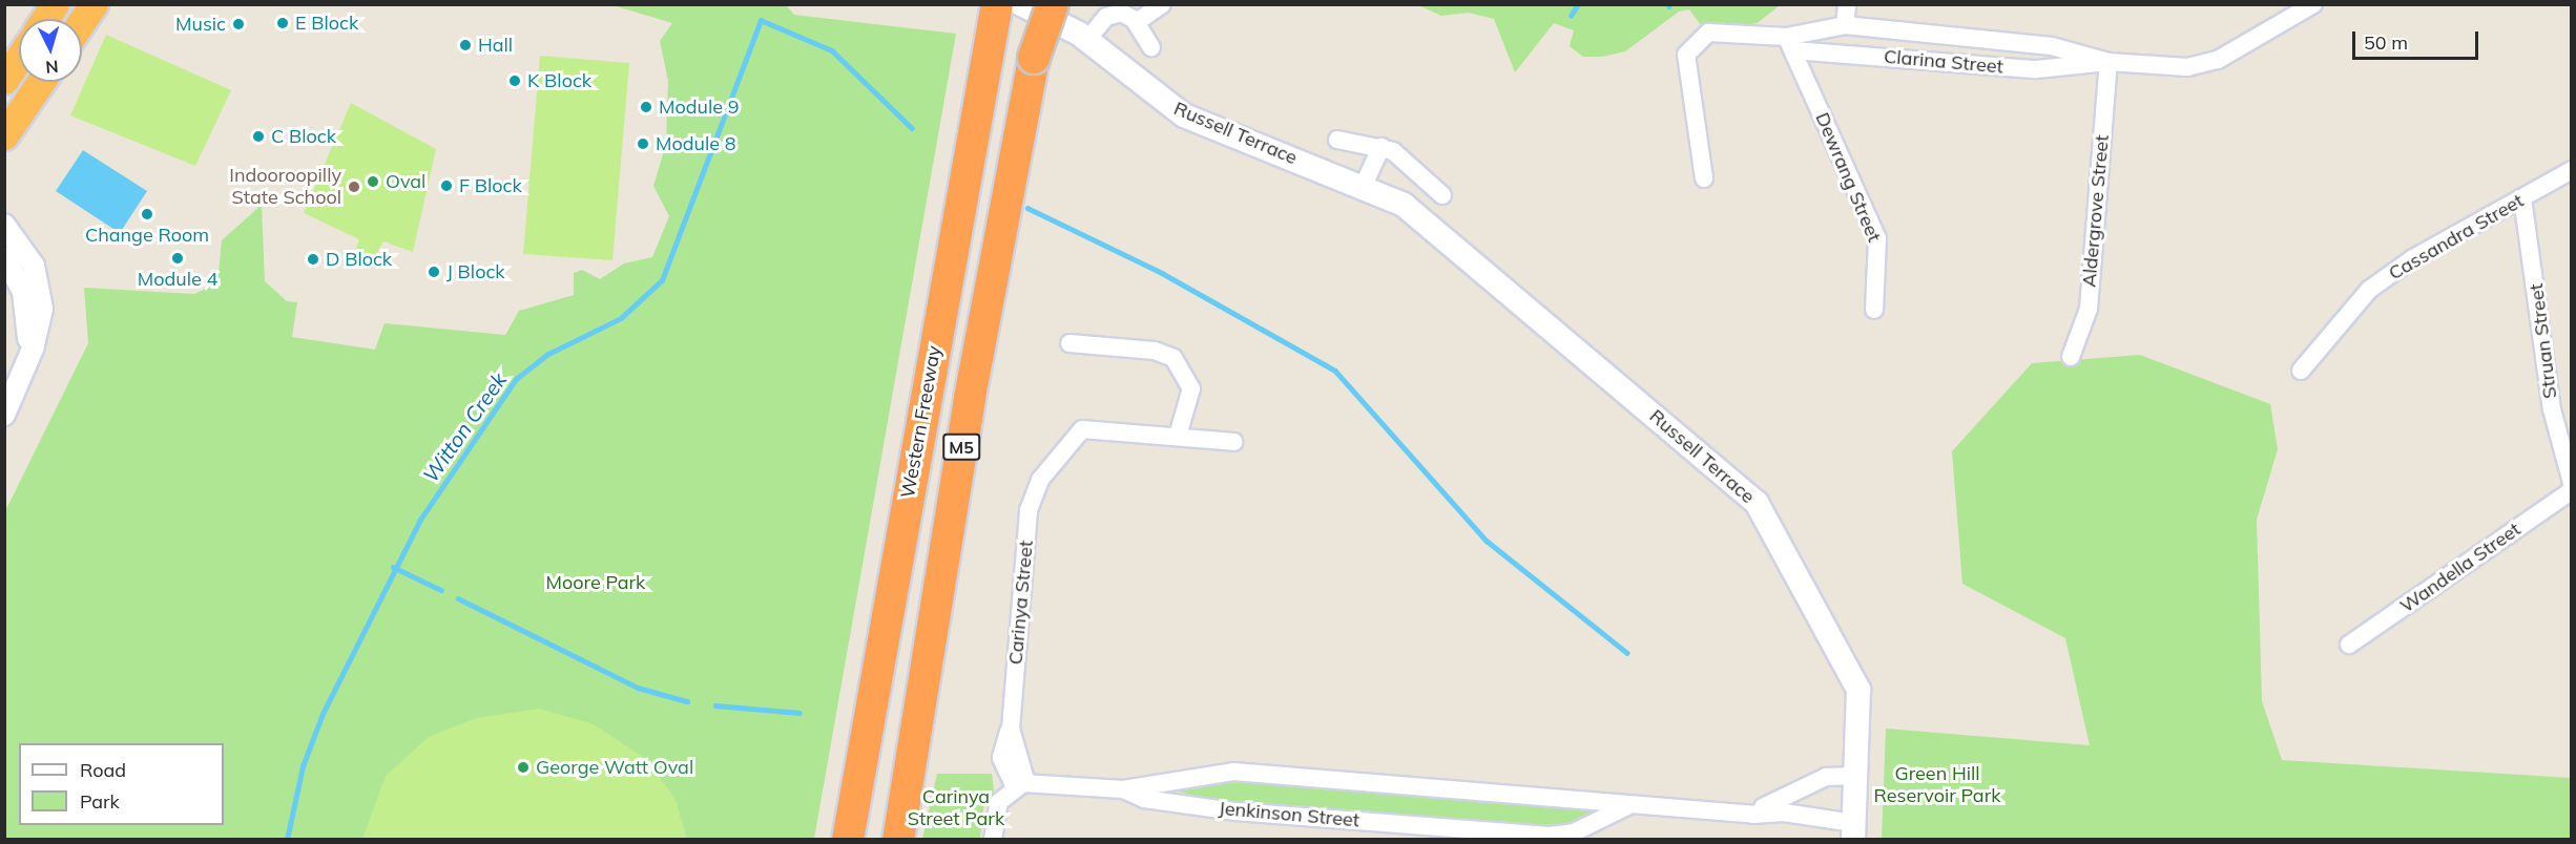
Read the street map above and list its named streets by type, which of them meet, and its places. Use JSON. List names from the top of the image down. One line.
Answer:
{"streets":{"highway":["Western Freeway","M5"],"main road":["Russell Terrace"],"street":["Clarina Street","Dewrang Street","Aldergrove Street","Cassandra Street","Struan Street","Wandella Street","Carinya Street","Jenkinson Street"]},"crossings":[["Clarina Street","Dewrang Street"],["Clarina Street","Aldergrove Street"],["Russell Terrace","Jenkinson Street"],["Cassandra Street","Struan Street"],["Carinya Street","Jenkinson Street"]],"water":["Witton Creek"],"parks":["Moore Park","Green Hill Reservoir Park","Carinya Street Park"],"places":["E Block","Music","Hall","K Block","Module 9","C Block","Module 8","Oval","F Block","Indooroopilly State School","Change Room","Module 4","D Block","J Block","George Watt Oval"],"legend":["Road","Park"],"scale_bar":"50 m","north":"bottom"}
